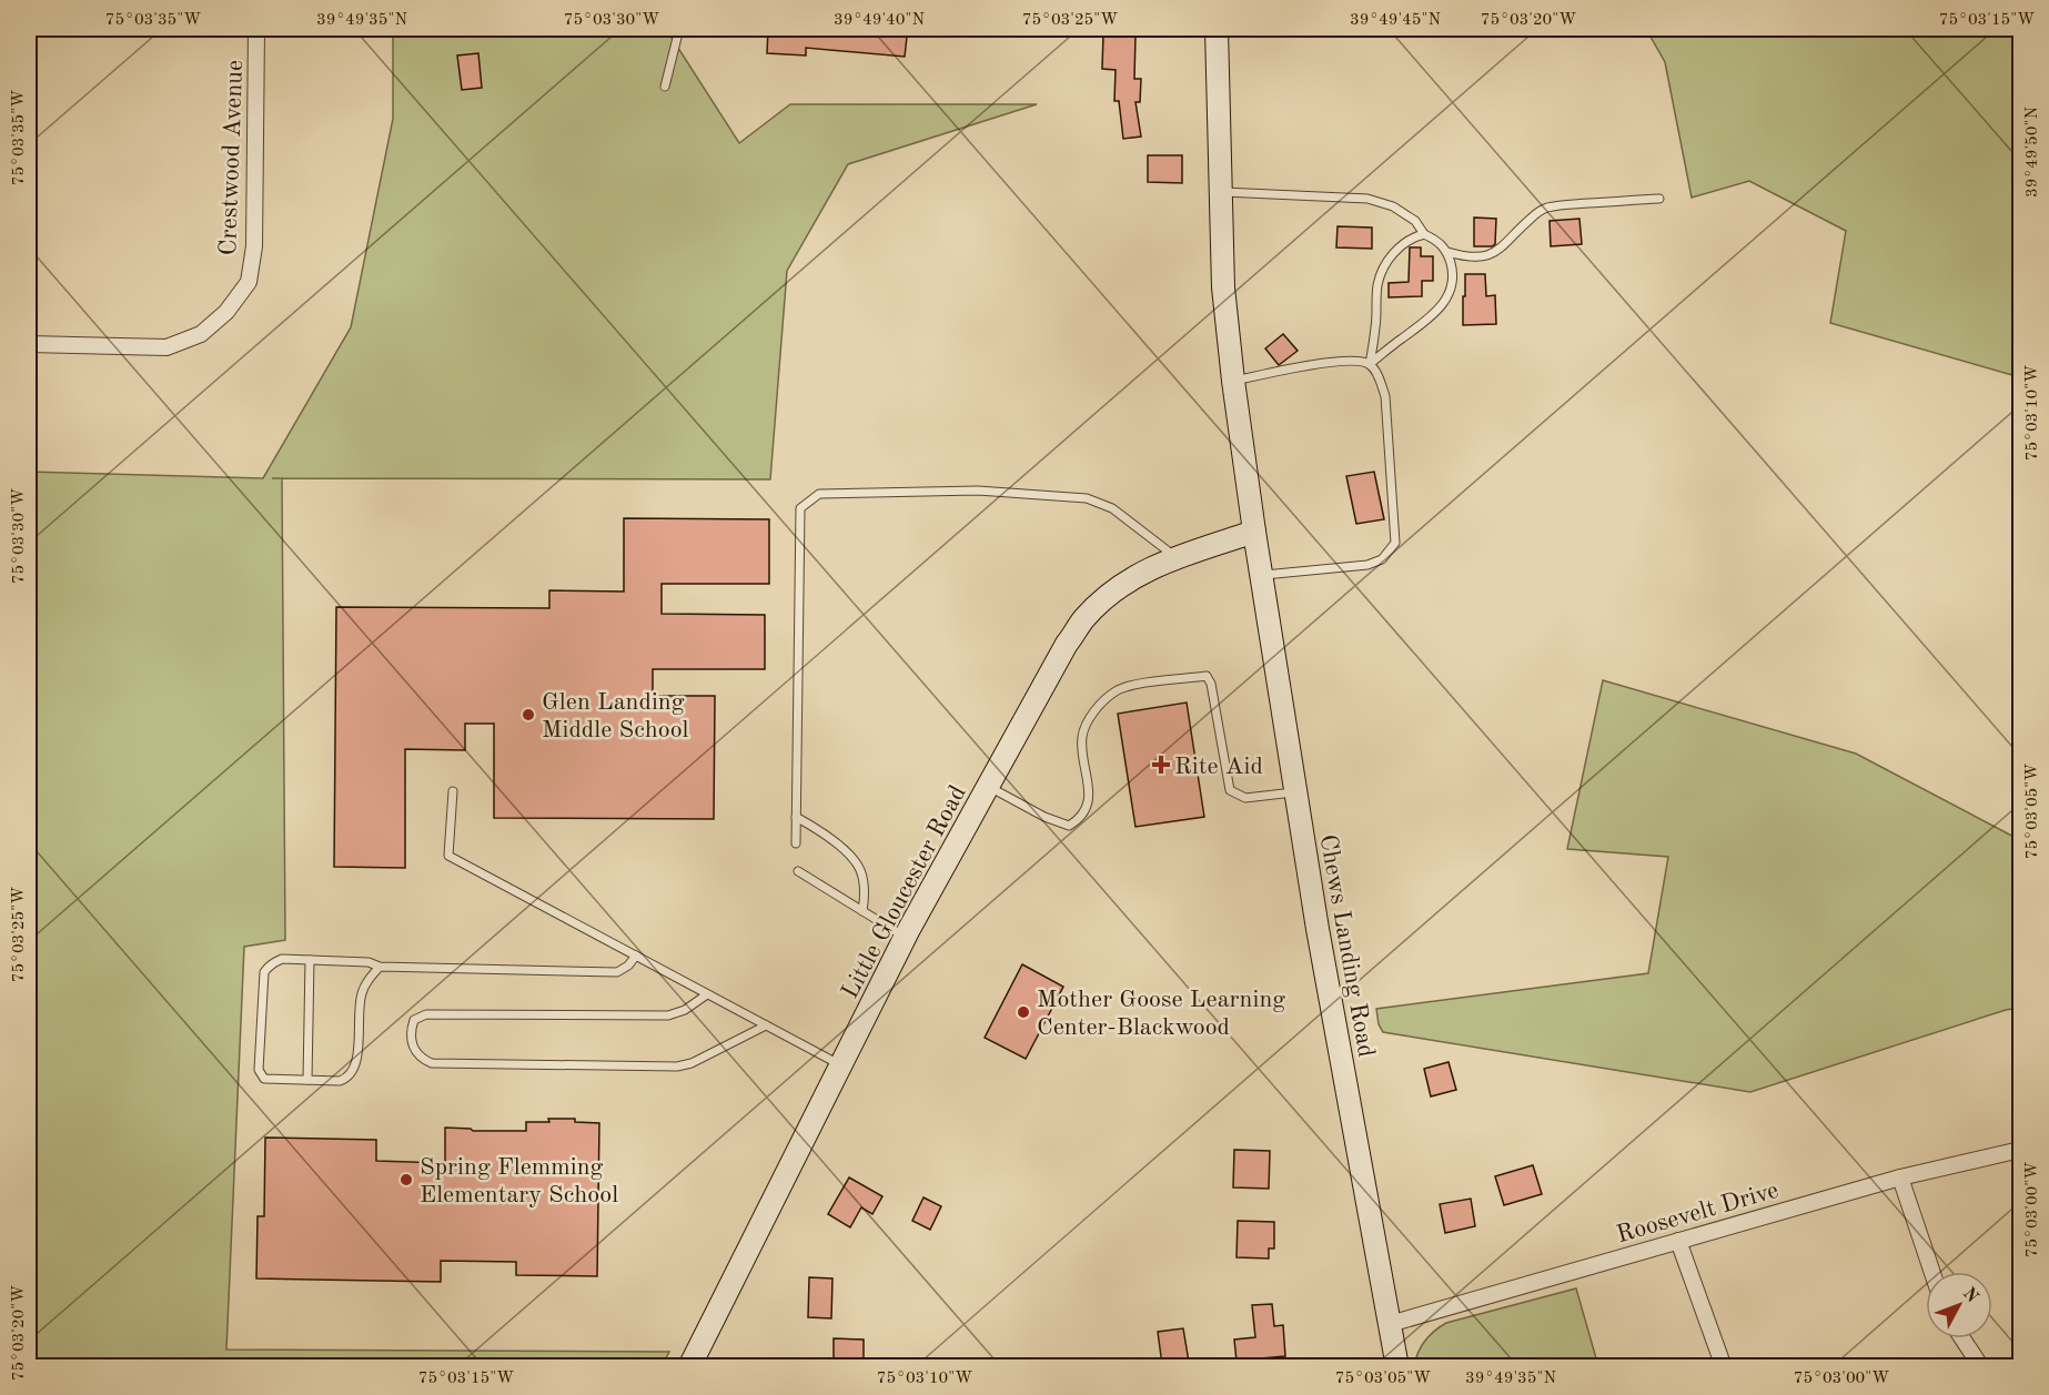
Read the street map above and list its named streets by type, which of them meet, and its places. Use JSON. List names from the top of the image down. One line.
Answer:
{"streets":{"main road":["Little Gloucester Road","Chews Landing Road"],"street":["Crestwood Avenue","Roosevelt Drive"]},"crossings":[["Little Gloucester Road","Chews Landing Road"],["Chews Landing Road","Roosevelt Drive"]],"places":{"other":["Glen Landing Middle School","Mother Goose Learning Center-Blackwood","Spring Flemming Elementary School"],"health":["Rite Aid"]},"north":"top right","coordinates":["75°03'35\"W","39°49'35\"N","75°03'30\"W","39°49'40\"N","75°03'25\"W","39°49'45\"N","75°03'20\"W","75°03'15\"W","39°49'50\"N","75°03'10\"W","75°03'05\"W","75°03'00\"W"]}
